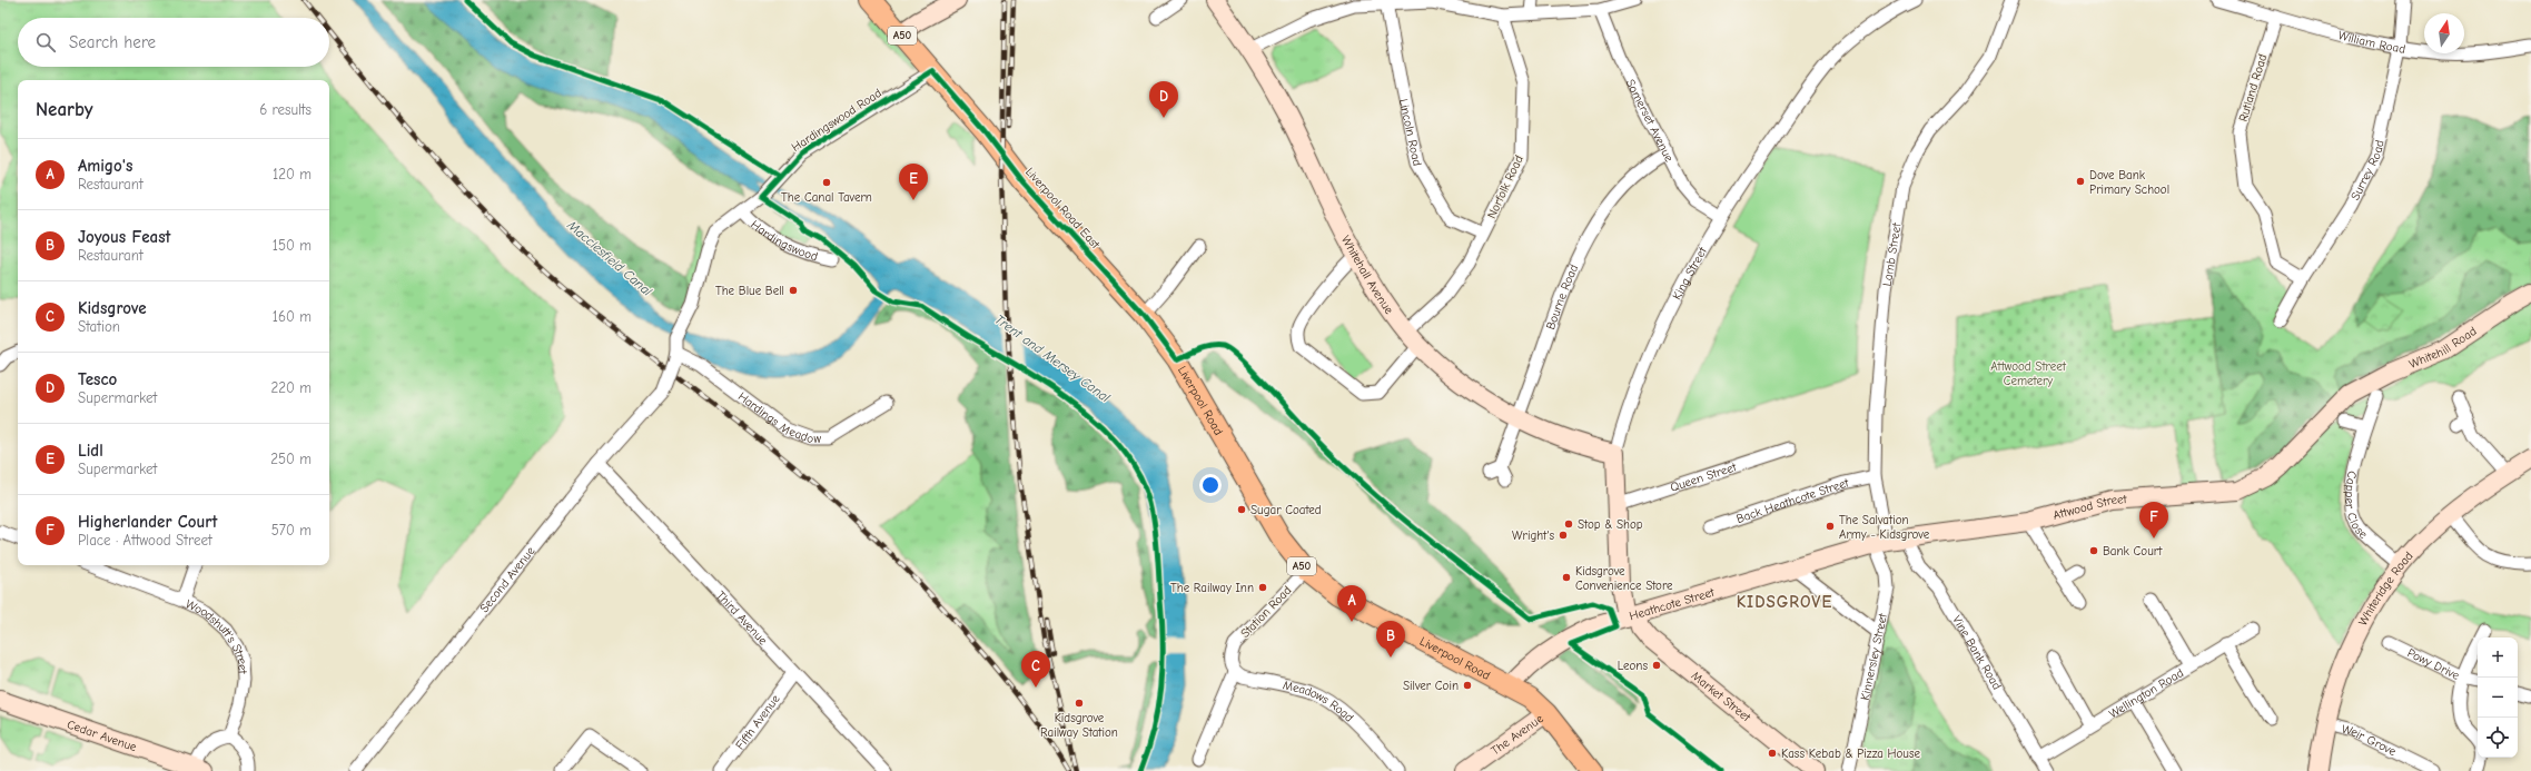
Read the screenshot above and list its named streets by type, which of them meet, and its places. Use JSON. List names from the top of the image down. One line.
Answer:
{"streets":{"main road":["A50","Liverpool Road East","Liverpool Road"],"street":["William Road","Rutland Road","Hardingswood Road","Somerset Avenue","Lincoln Road","Surrey Road","Norfolk Road","Hardingswood","Lamb Street","King Street","Whitehall Avenue","Bourne Road","Whitehill Road","Hardings Meadow","Queen Street","Back Heathcote Street","Capper Close","Attwood Street","Second Avenue","Whiteridge Road","Heathcote Street","Station Road","Third Avenue","Woodshutt's Street","Vine Bank Road","Kinnersley Street","Powy Drive","Wellington Road","Market Street","Meadows Road","Fifth Avenue","Cedar Avenue","The Avenue","Weir Grove"]},"crossings":[["William Road","Rutland Road"],["William Road","Surrey Road"],["Rutland Road","Surrey Road"],["Hardingswood Road","Liverpool Road East"],["Hardingswood Road","Hardingswood"],["Hardingswood Road","Hardings Meadow"],["Hardingswood Road","Second Avenue"],["Somerset Avenue","King Street"],["Somerset Avenue","Bourne Road"],["Lincoln Road","Norfolk Road"],["Norfolk Road","Whitehall Avenue"],["Liverpool Road East","Liverpool Road"],["Lamb Street","Back Heathcote Street"],["Lamb Street","Attwood Street"],["Lamb Street","Heathcote Street"],["Lamb Street","Kinnersley Street"],["King Street","Whitehall Avenue"],["King Street","Queen Street"],["King Street","Heathcote Street"],["King Street","Market Street"],["Whitehall Avenue","Bourne Road"],["Whitehill Road","Attwood Street"],["Liverpool Road","Heathcote Street"],["Liverpool Road","Station Road"],["Liverpool Road","The Avenue"],["Capper Close","Whiteridge Road"],["Attwood Street","Heathcote Street"],["Attwood Street","Vine Bank Road"],["Attwood Street","Kinnersley Street"],["Second Avenue","Third Avenue"],["Whiteridge Road","Weir Grove"],["Heathcote Street","Kinnersley Street"],["Heathcote Street","Market Street"],["Station Road","Meadows Road"],["Third Avenue","Fifth Avenue"],["Vine Bank Road","Wellington Road"]],"districts":["KIDSGROVE"],"water":["Macclesfield Canal","Trent and Mersey Canal"],"parks":["Attwood Street Cemetery"],"places":["Dove Bank Primary School","The Canal Tavern","The Blue Bell","Sugar Coated","Stop & Shop","The Salvation Army - Kidsgrove","Wright's","Bank Court","Kidsgrove Convenience Store","The Railway Inn","Leons","Silver Coin","Kidsgrove Railway Station","Kass Kebab & Pizza House"],"north":"top","page":{"search":"Search here","heading":["Nearby","6 results"],"pins":["D","E","F","A","B","C"],"list":[{"mark":"A","name":"Amigo's","note":"Restaurant","value":"120 m"},{"mark":"B","name":"Joyous Feast","note":"Restaurant","value":"150 m"},{"mark":"C","name":"Kidsgrove","note":"Station","value":"160 m"},{"mark":"D","name":"Tesco","note":"Supermarket","value":"220 m"},{"mark":"E","name":"Lidl","note":"Supermarket","value":"250 m"},{"mark":"F","name":"Higherlander Court","note":"Place · Attwood Street","value":"570 m"}],"map_buttons":["+","−"]}}
